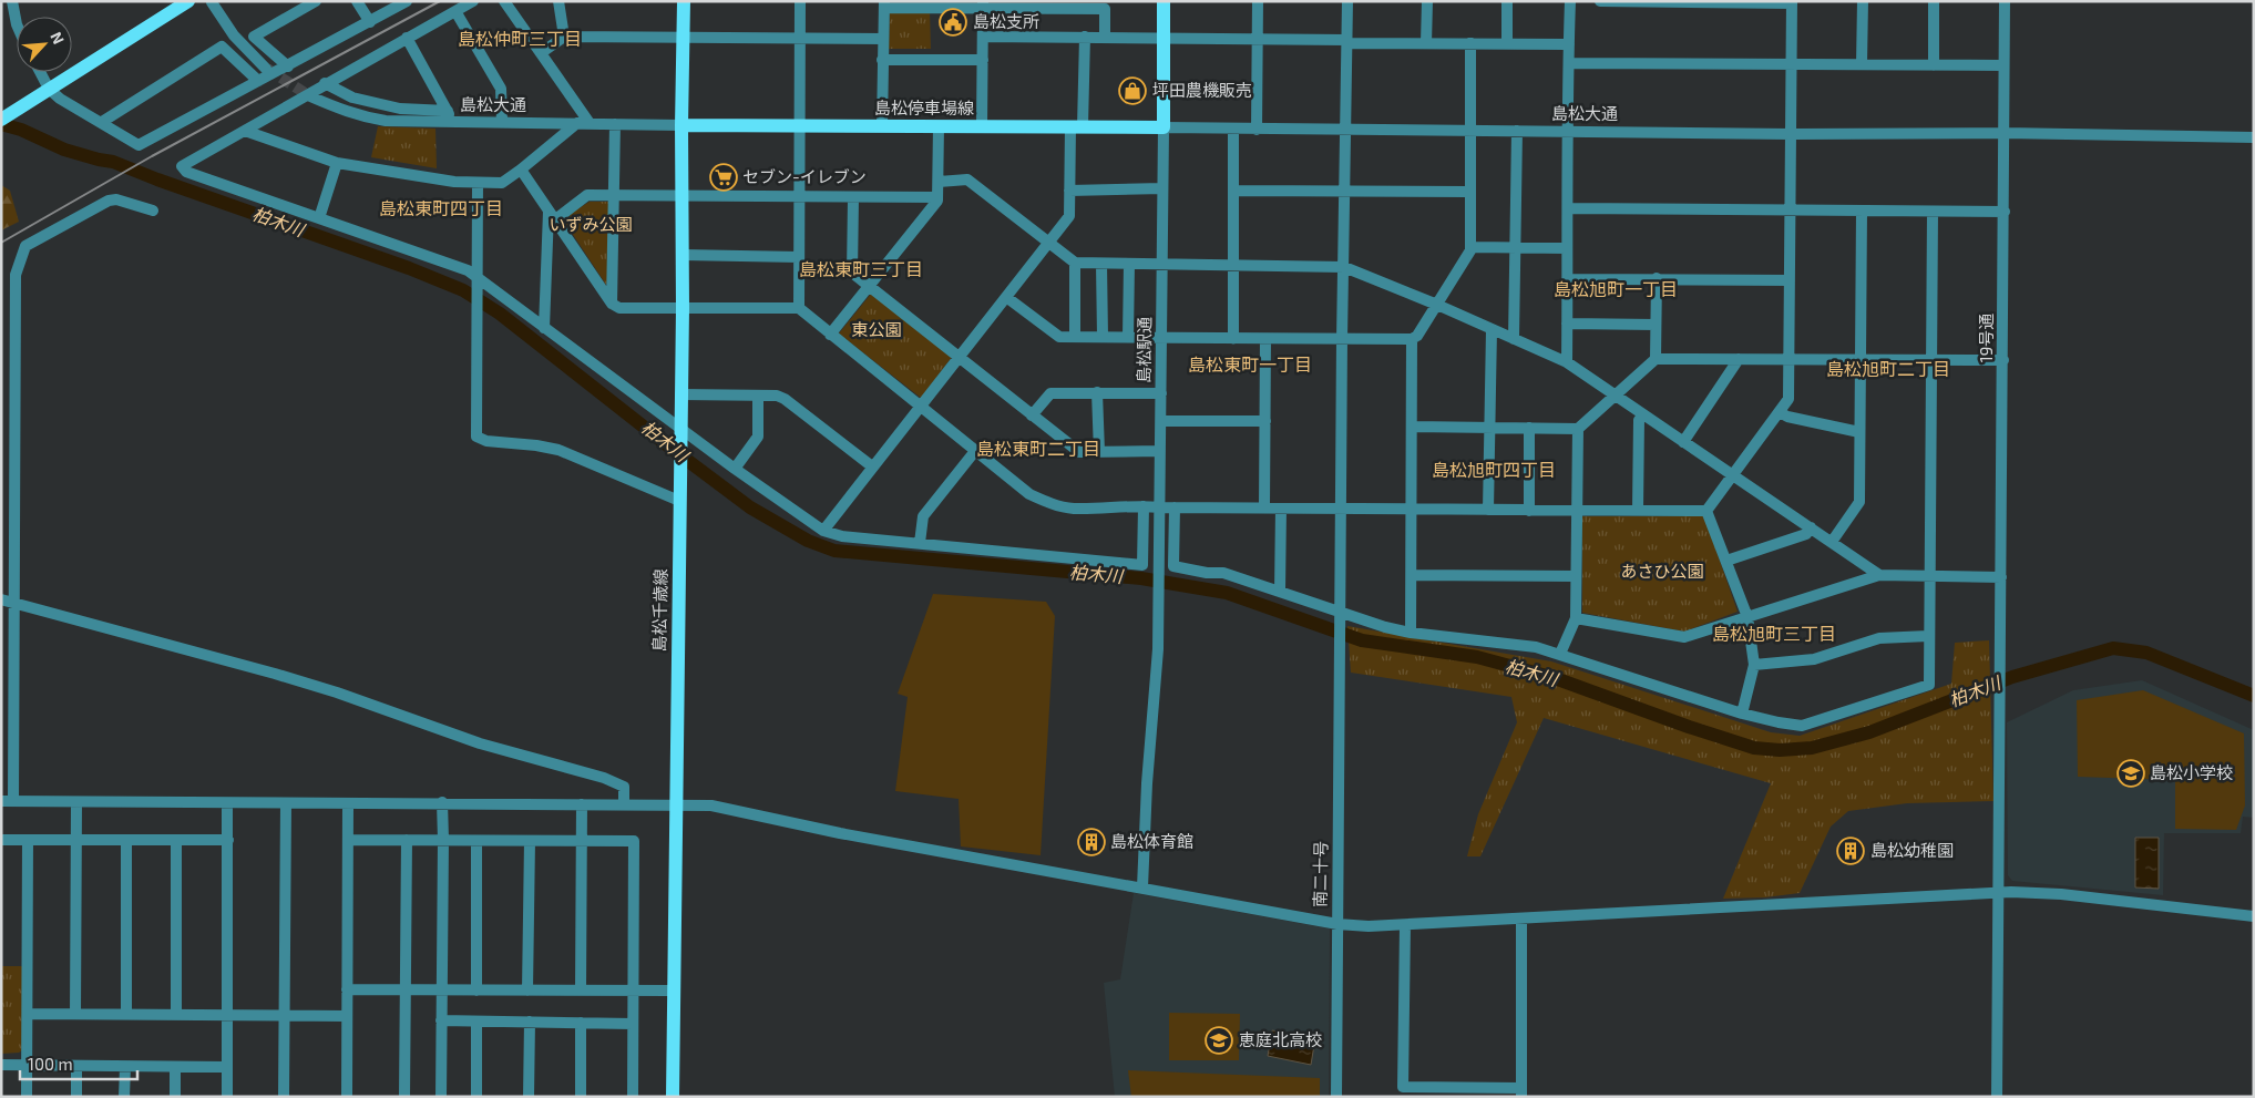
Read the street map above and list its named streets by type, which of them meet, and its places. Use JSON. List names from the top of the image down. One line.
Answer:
{"streets":{"main road":["島松停車場線","島松千歳線"],"street":["島松大通","19号通","島松駅通","南二十号"]},"crossings":[["島松大通","島松停車場線"],["島松大通","19号通"],["島松大通","島松駅通"],["島松大通","島松千歳線"],["島松大通","南二十号"],["島松停車場線","島松駅通"],["島松停車場線","島松千歳線"]],"districts":["島松仲町三丁目","島松東町四丁目","島松東町三丁目","島松旭町一丁目","島松東町一丁目","島松旭町二丁目","島松東町二丁目","島松旭町四丁目","島松旭町三丁目"],"water":["柏木川"],"parks":["いずみ公園","東公園","あさひ公園"],"places":{"public building":["島松支所"],"shop":["坪田農機販売"],"supermarket":["セブン-イレブン"],"school or university":["島松小学校","恵庭北高校"],"building":["島松体育館","島松幼稚園"]},"scale_bar":"100 m","north":"top right"}
